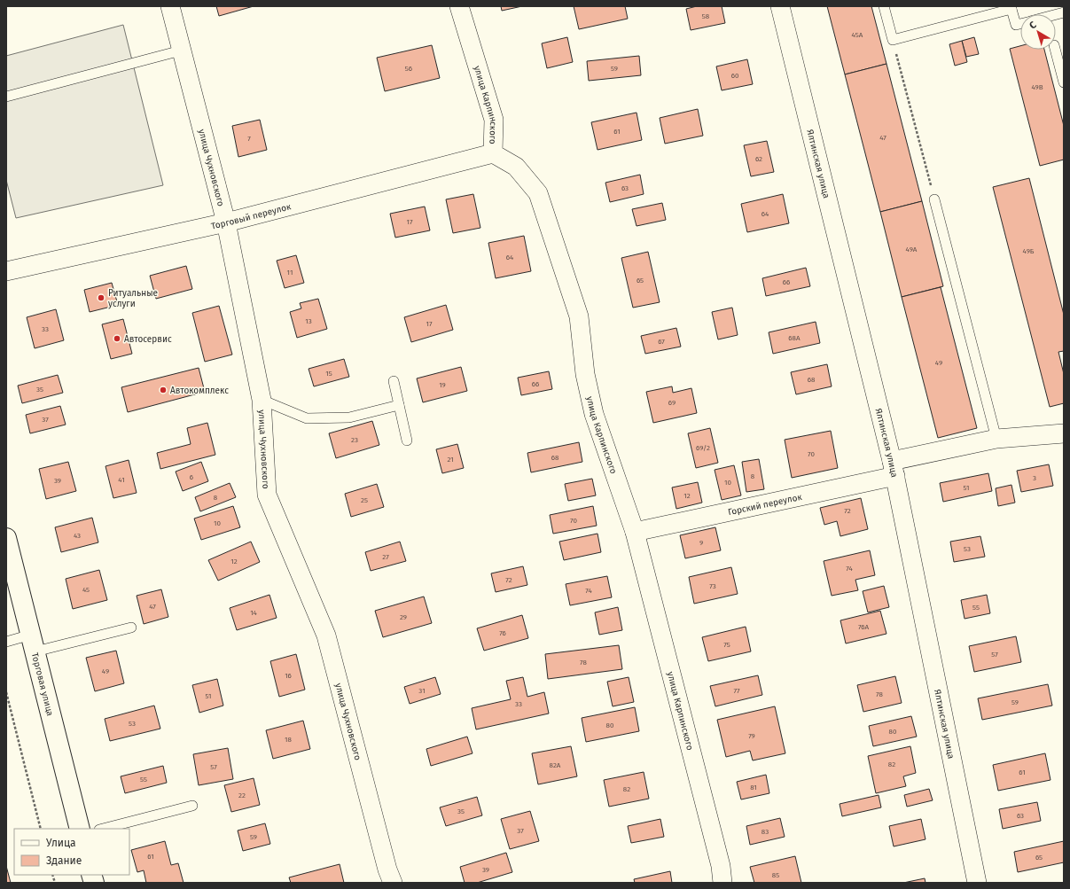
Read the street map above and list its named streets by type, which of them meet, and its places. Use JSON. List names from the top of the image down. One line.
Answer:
{"streets":{"main road":["Торговая улица"],"street":["улица Карпинского","Ялтинская улица","улица Чухновского","Торговый переулок","Горский переулок"]},"crossings":[["улица Карпинского","Торговый переулок"],["улица Карпинского","Горский переулок"],["Ялтинская улица","Горский переулок"],["улица Чухновского","Торговый переулок"]],"places":["Ритуальные услуги","Автосервис","Автокомплекс"],"house_numbers":["58","45А","56","59","60","49В","61","47","7","62","63","64","17","49А","49Б","64","11","65","66","13","17","33","68А","67","49","15","68","66","19","35","69","37","23","69/2","70","68","21","8","6","3","41","39","10","51","12","8","25","72","70","10","43","9","53","27","12","74","72","73","45","74","47","55","14","29","76А","76","75","57","78","49","16","31","77","78","51","59","33","53","80","80","79","18","82","82А","57","61","55","81","82","22","35","63","37","83","59","61","65","39","85"],"legend":["Улица","Здание"],"north":"top left"}
